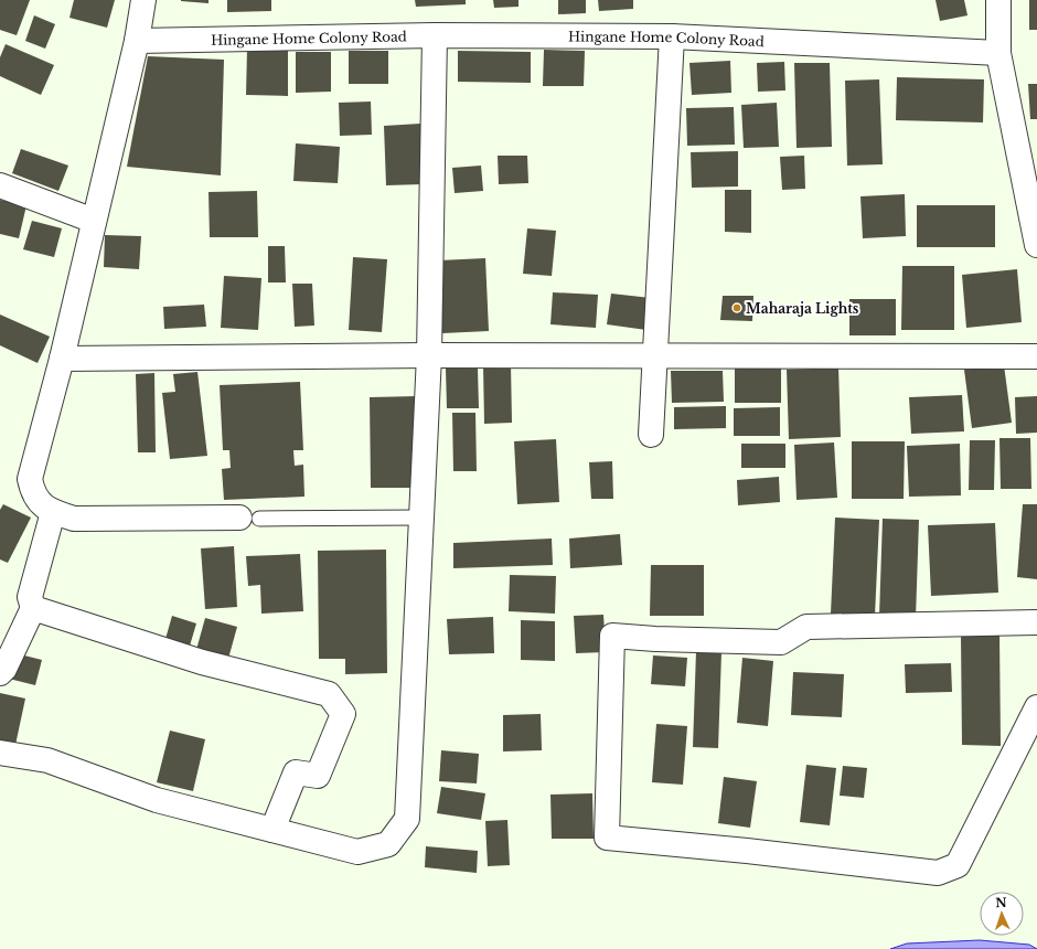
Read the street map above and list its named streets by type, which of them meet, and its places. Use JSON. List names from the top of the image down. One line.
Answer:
{"streets":{"street":["Hingane Home Colony Road"]},"places":["Maharaja Lights"],"north":"top"}
